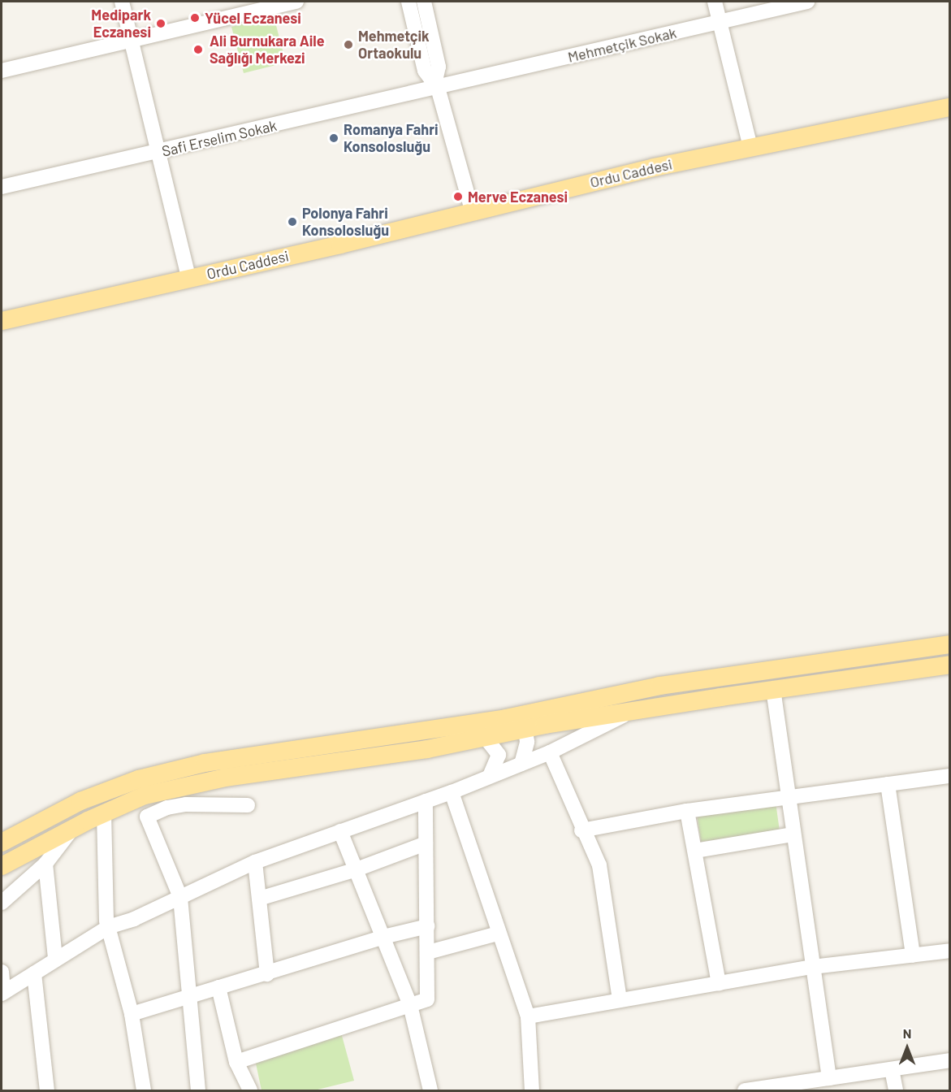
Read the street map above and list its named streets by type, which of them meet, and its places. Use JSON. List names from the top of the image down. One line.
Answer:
{"streets":{"main road":["Ordu Caddesi"],"street":["Mehmetçik Sokak","Safi Erselim Sokak"]},"crossings":[["Mehmetçik Sokak","Safi Erselim Sokak"]],"places":["Yücel Eczanesi","Medipark Eczanesi","Mehmetçik Ortaokulu","Ali Burnukara Aile Sağlığı Merkezi","Romanya Fahri Konsolosluğu","Merve Eczanesi","Polonya Fahri Konsolosluğu"],"north":"top"}
